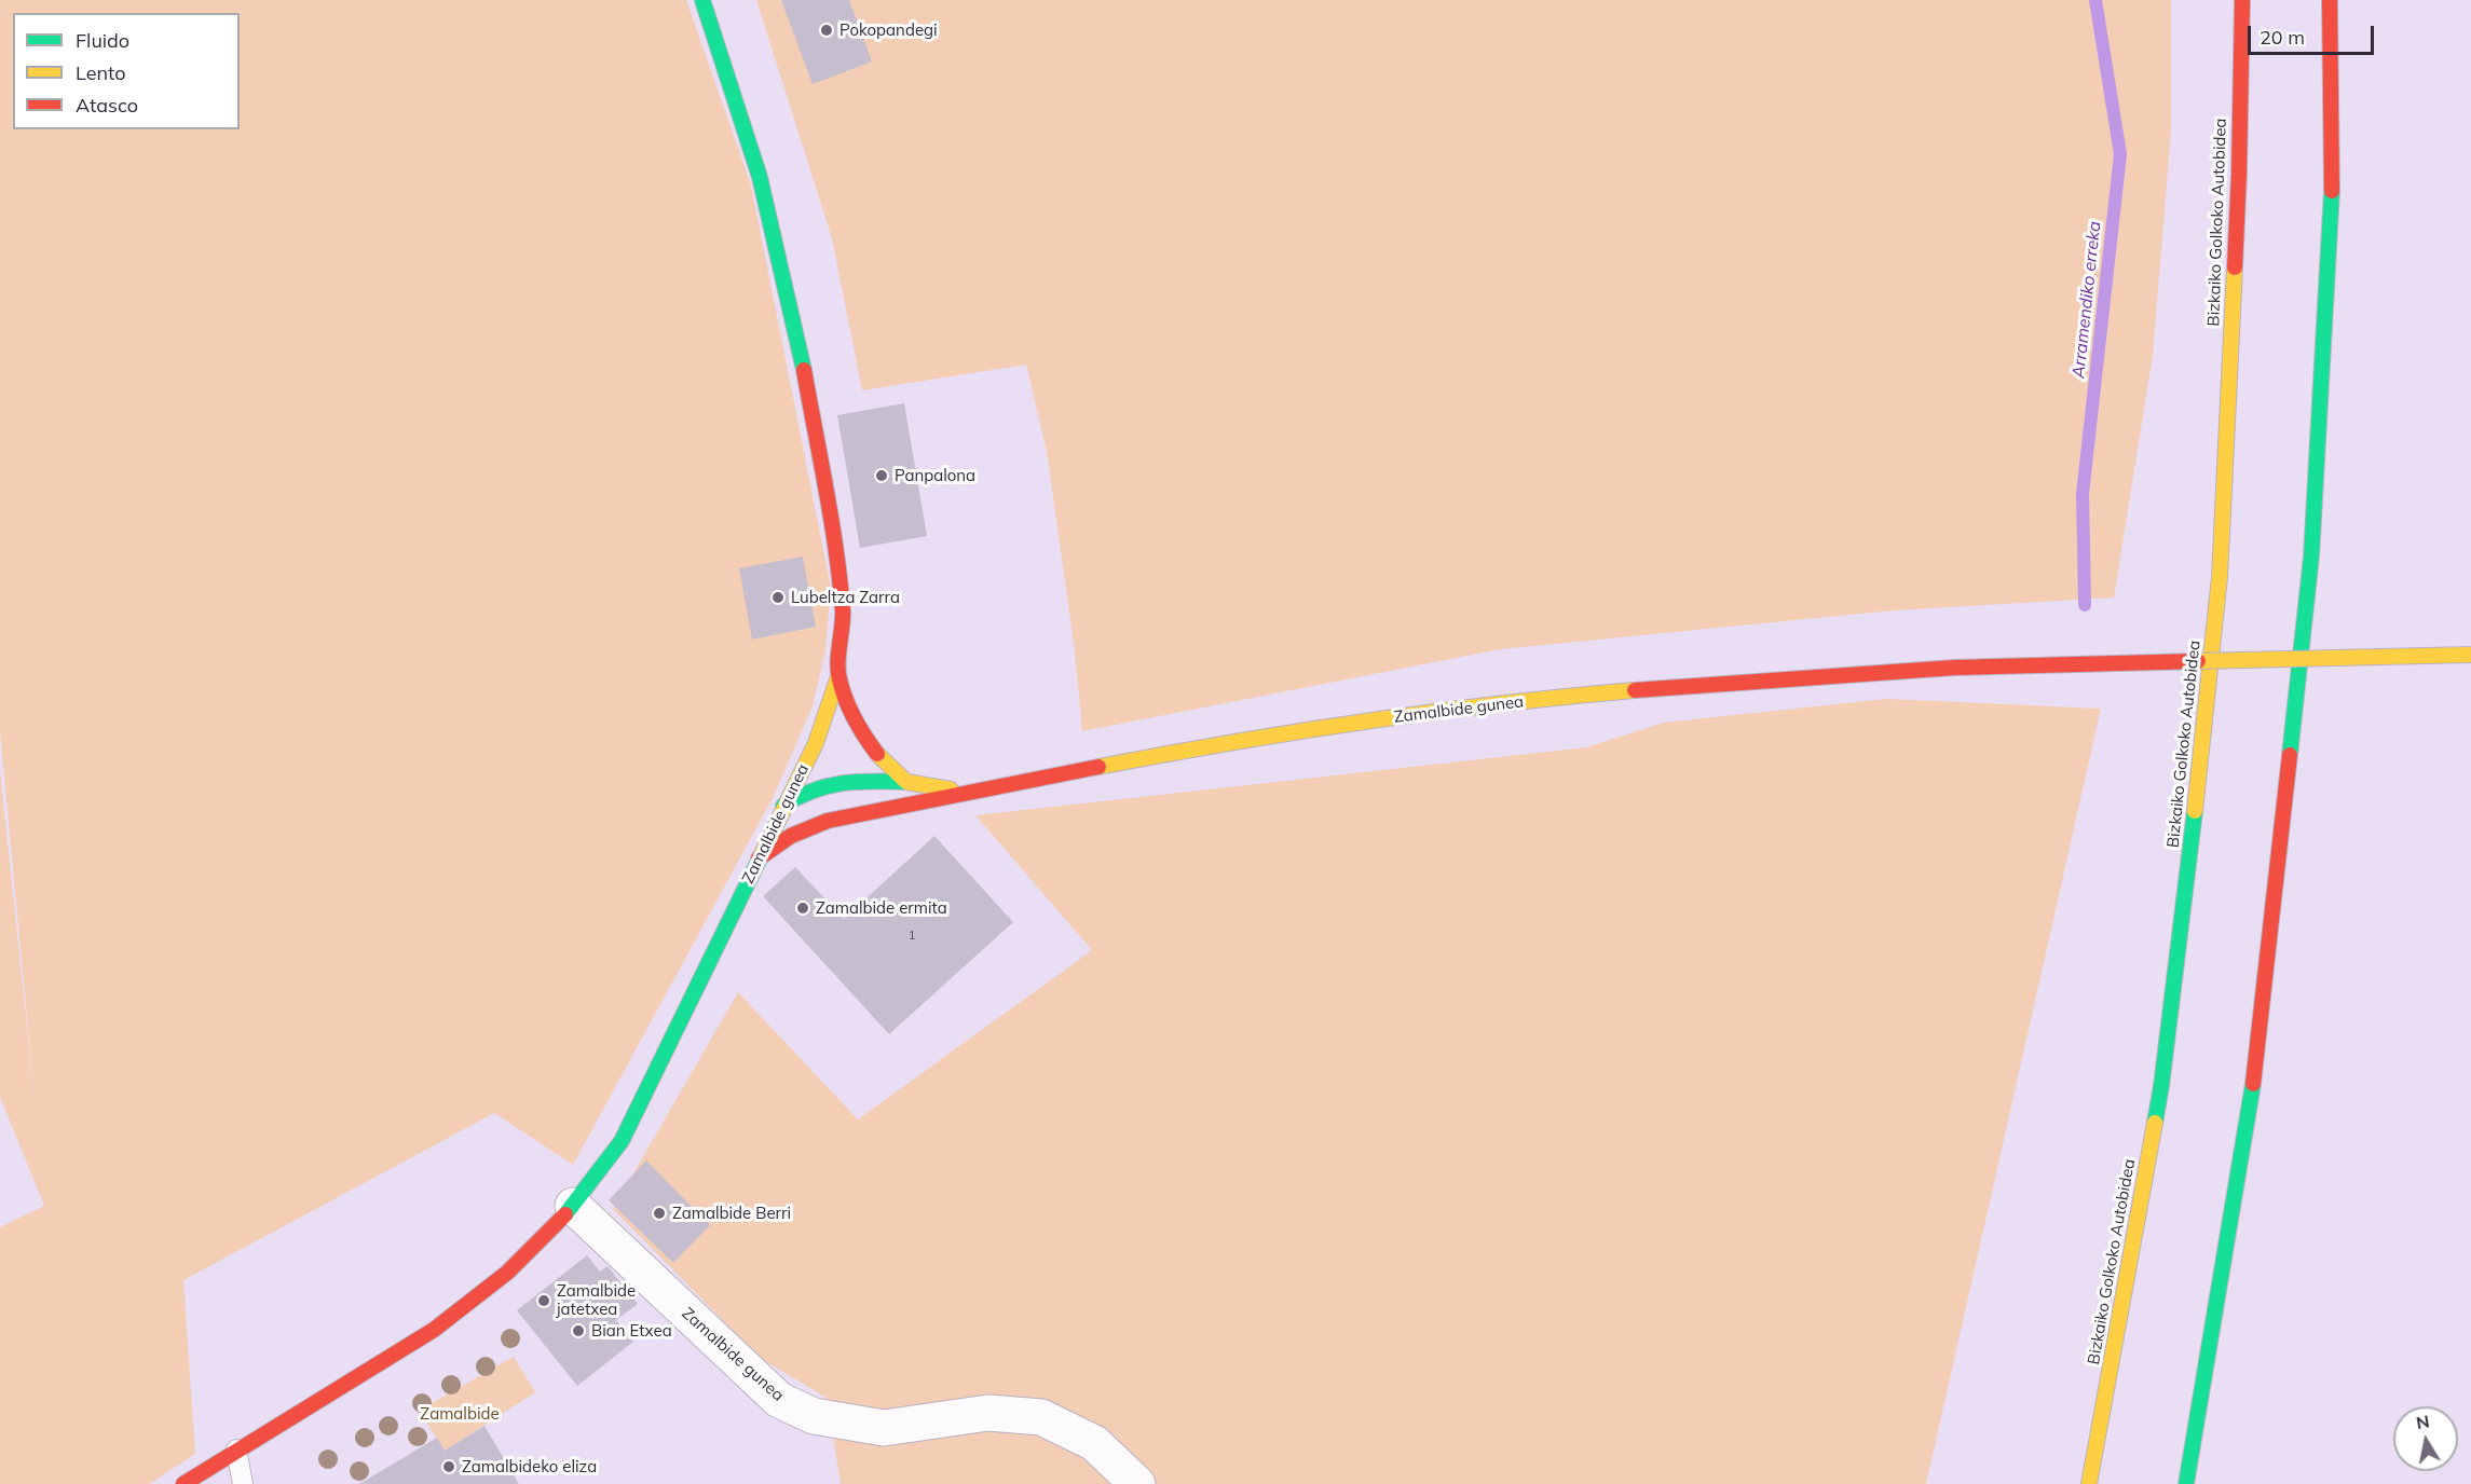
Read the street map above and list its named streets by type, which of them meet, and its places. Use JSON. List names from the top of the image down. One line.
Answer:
{"streets":{"main road":["Bizkaiko Golkoko Autobidea","Zamalbide gunea"]},"water":["Arramendiko erreka"],"parks":["Zamalbide"],"places":["Pokopandegi","Panpalona","Lubeltza Zarra","Zamalbide ermita","Zamalbide Berri","Zamalbide jatetxea","Bian Etxea","Zamalbideko eliza"],"house_numbers":["1"],"legend":["Fluido","Lento","Atasco"],"scale_bar":"20 m","north":"top"}
